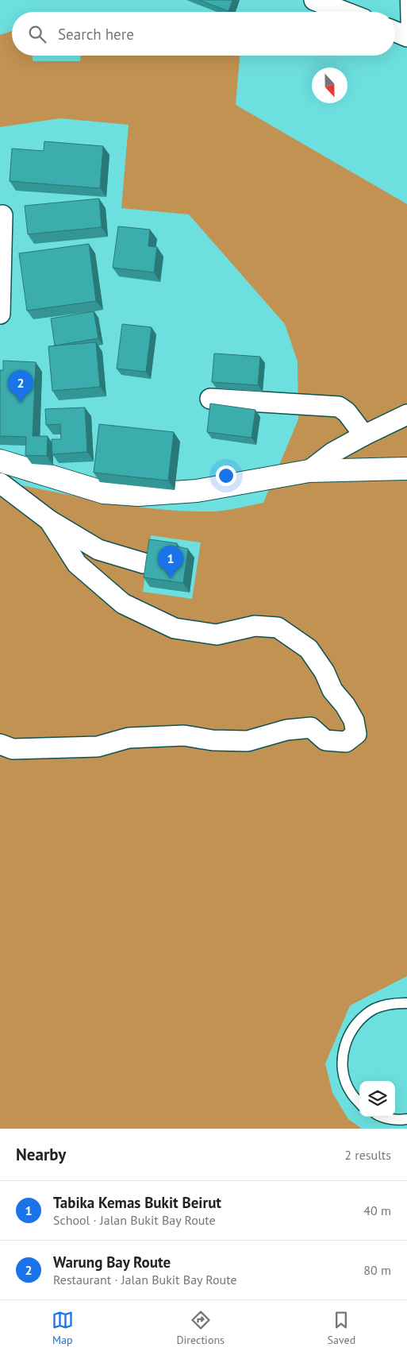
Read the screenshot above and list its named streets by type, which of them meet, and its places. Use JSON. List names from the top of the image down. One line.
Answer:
{"north":"bottom","page":{"search":"Search here","pins":["2","1"],"heading":["Nearby","2 results"],"list":[{"mark":"1","name":"Tabika Kemas Bukit Beirut","note":"School · Jalan Bukit Bay Route","value":"40 m"},{"mark":"2","name":"Warung Bay Route","note":"Restaurant · Jalan Bukit Bay Route","value":"80 m"}],"nav":["Map","Directions","Saved"]}}
